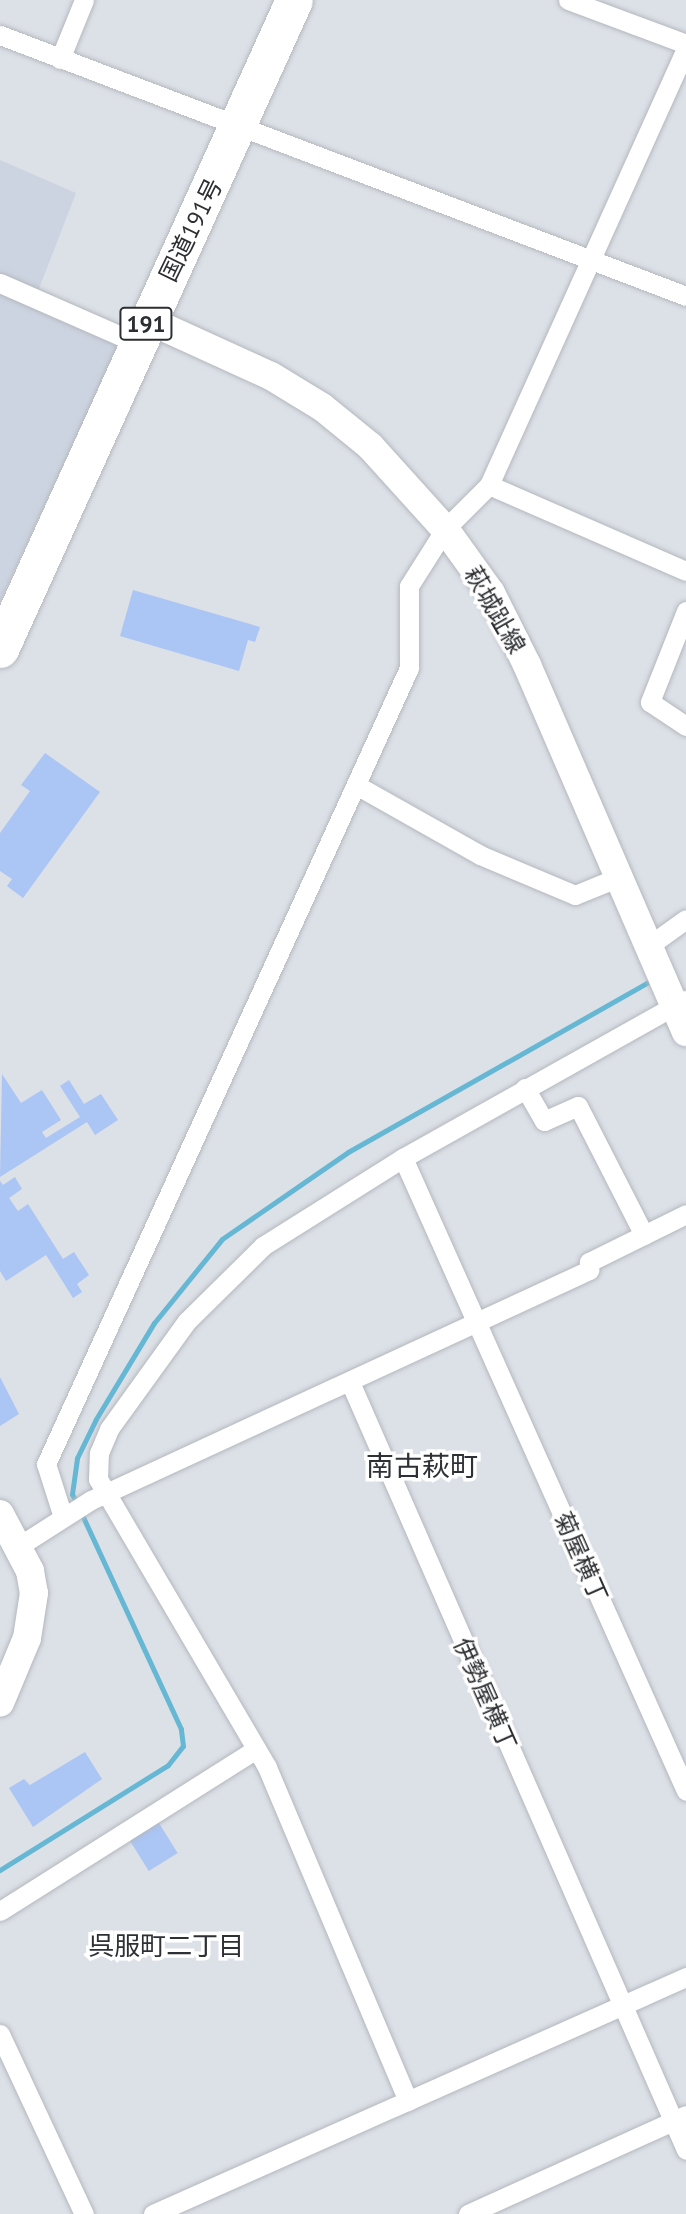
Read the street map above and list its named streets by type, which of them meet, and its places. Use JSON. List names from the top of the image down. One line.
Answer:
{"streets":{"highway":["国道191号","191"],"main road":["萩城趾線"],"street":["菊屋横丁","伊勢屋横丁"]},"crossings":[["国道191号","萩城趾線"]],"districts":["南古萩町","呉服町二丁目"]}
